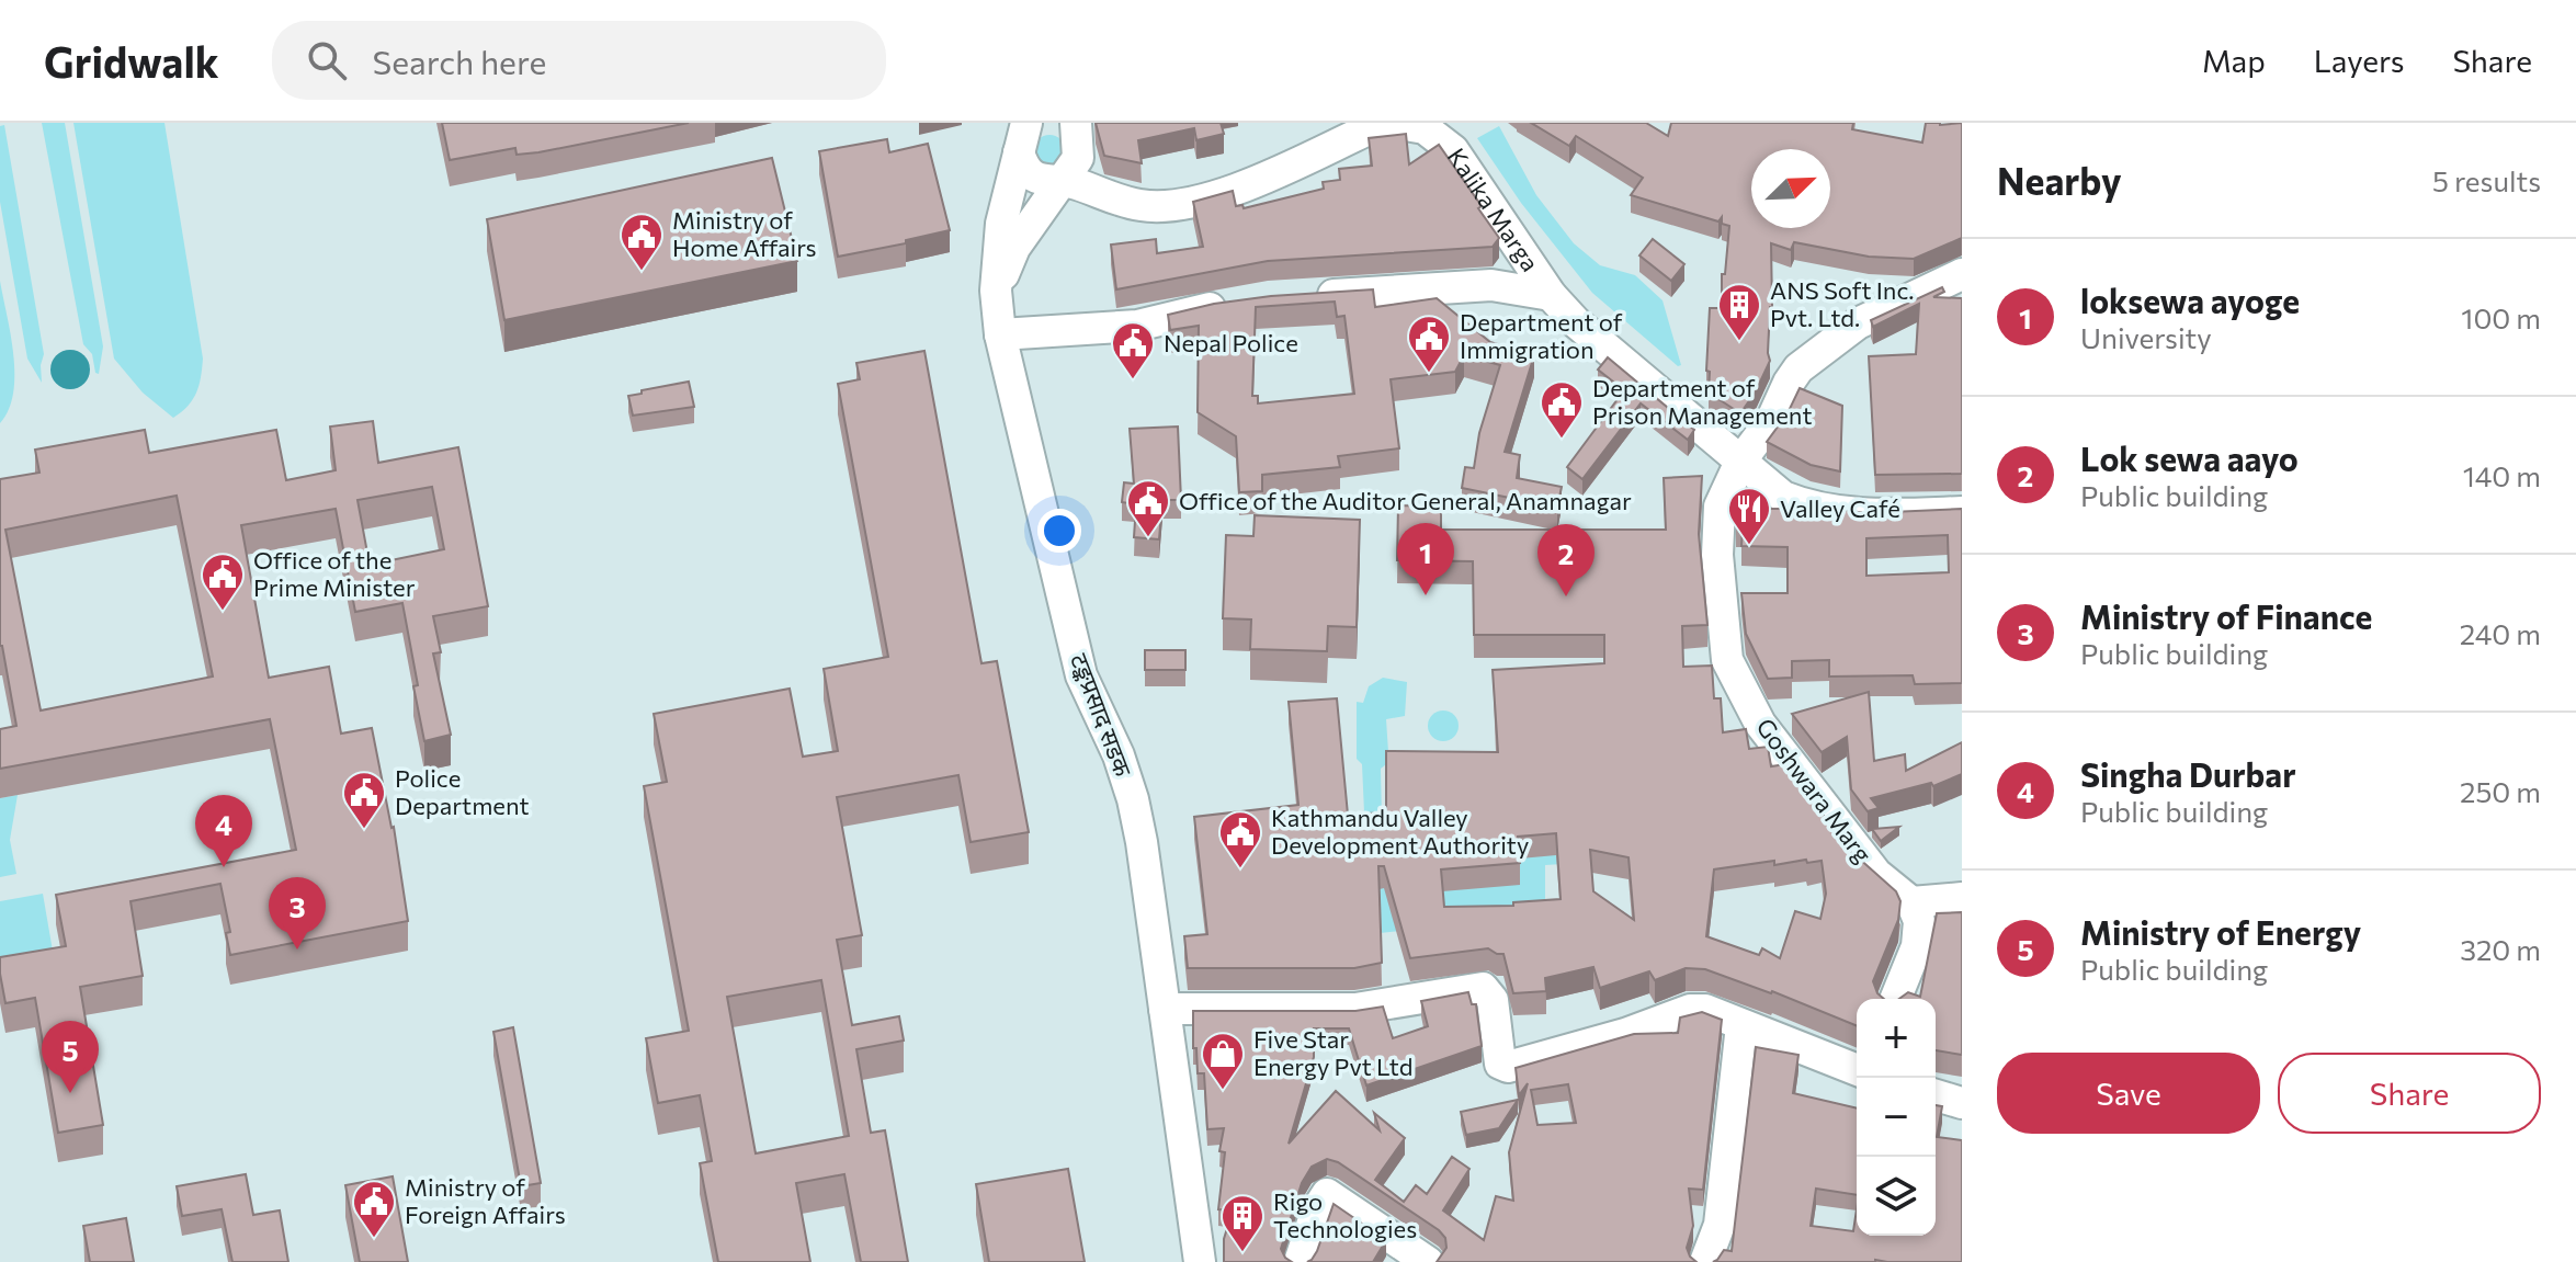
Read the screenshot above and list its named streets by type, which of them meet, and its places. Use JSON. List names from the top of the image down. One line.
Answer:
{"streets":{"street":["Kalika Marga","टङ्कप्रसाद सडक","Goshwara Marg"]},"crossings":[["Kalika Marga","टङ्कप्रसाद सडक"],["Kalika Marga","Goshwara Marg"]],"places":{"public building":["Ministry of Home Affairs","Department of Immigration","Nepal Police","Department of Prison Management","Office of the Auditor General, Anamnagar","Office of the Prime Minister","Police Department","Kathmandu Valley Development Authority","Ministry of Foreign Affairs"],"building":["ANS Soft Inc. Pvt. Ltd.","Rigo Technologies"],"restaurant":["Valley Café"],"shop":["Five Star Energy Pvt Ltd"]},"north":"top right","page":{"header":"Gridwalk","search":"Search here","nav":["Map","Layers","Share"],"heading":["Nearby","5 results"],"list":[{"mark":"1","name":"loksewa ayoge","note":"University","value":"100 m"},{"mark":"2","name":"Lok sewa aayo","note":"Public building","value":"140 m"},{"mark":"3","name":"Ministry of Finance","note":"Public building","value":"240 m"},{"mark":"4","name":"Singha Durbar","note":"Public building","value":"250 m"},{"mark":"5","name":"Ministry of Energy","note":"Public building","value":"320 m"}],"pins":["1","2","4","3","5"],"map_buttons":["+","−"],"buttons":["Save","Share"]}}
